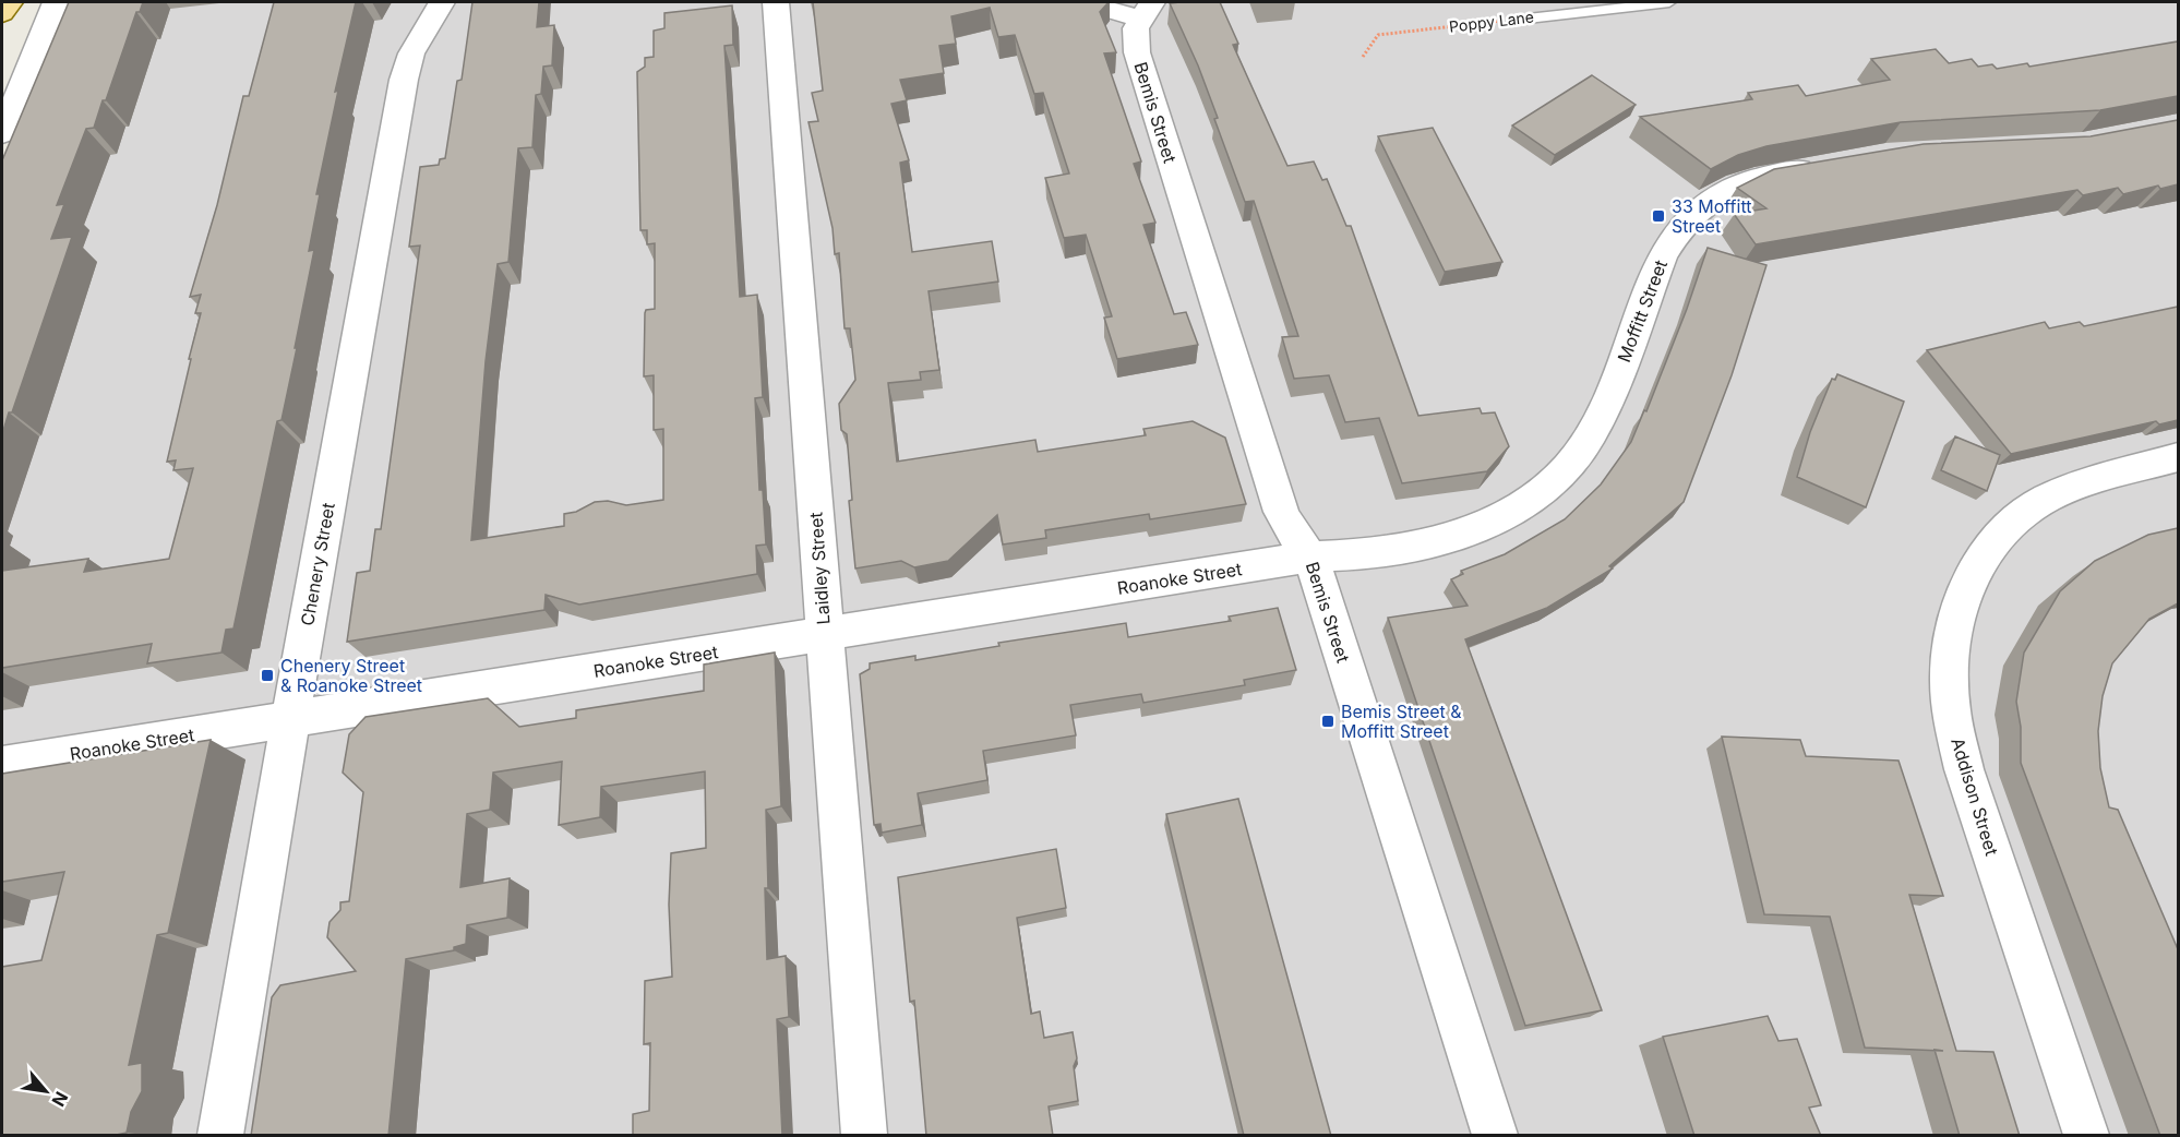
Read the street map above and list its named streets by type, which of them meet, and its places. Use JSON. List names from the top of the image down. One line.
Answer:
{"streets":{"street":["Bemis Street","Moffitt Street","Chenery Street","Laidley Street","Roanoke Street","Addison Street"],"lane":["Poppy Lane"]},"crossings":[["Bemis Street","Moffitt Street"],["Bemis Street","Roanoke Street"],["Moffitt Street","Roanoke Street"],["Chenery Street","Roanoke Street"],["Laidley Street","Roanoke Street"]],"places":{"transit":["33 Moffitt Street","Chenery Street & Roanoke Street","Bemis Street & Moffitt Street"]},"north":"bottom right"}
